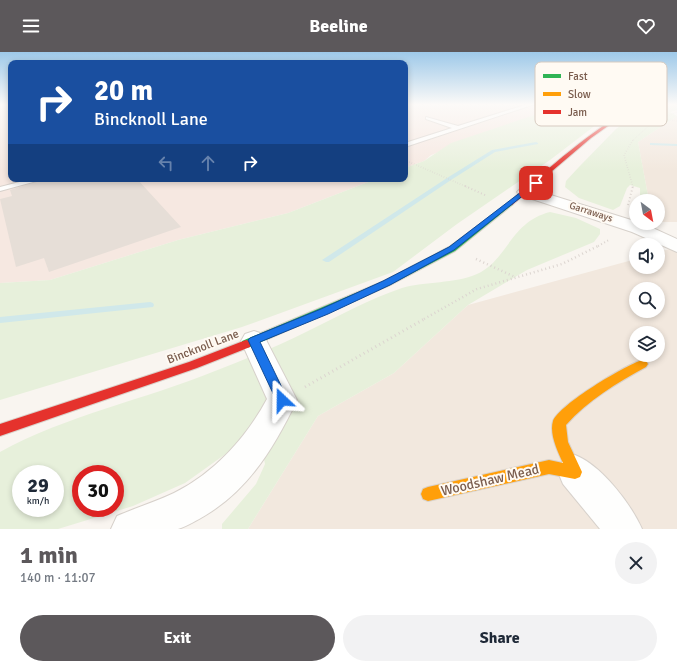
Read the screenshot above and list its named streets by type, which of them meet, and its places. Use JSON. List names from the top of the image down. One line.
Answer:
{"streets":{"street":["Garraways","Bincknoll Lane","Woodshaw Mead"]},"crossings":[["Garraways","Bincknoll Lane"]],"legend":["Fast","Slow","Jam"],"north":"bottom right","page":{"header":"Beeline","turn":["20 m","Bincknoll Lane"],"speed":"29 km/h","limit":"30","heading":["1 min","140 m · 11:07"],"buttons":["Exit","Share"]}}
